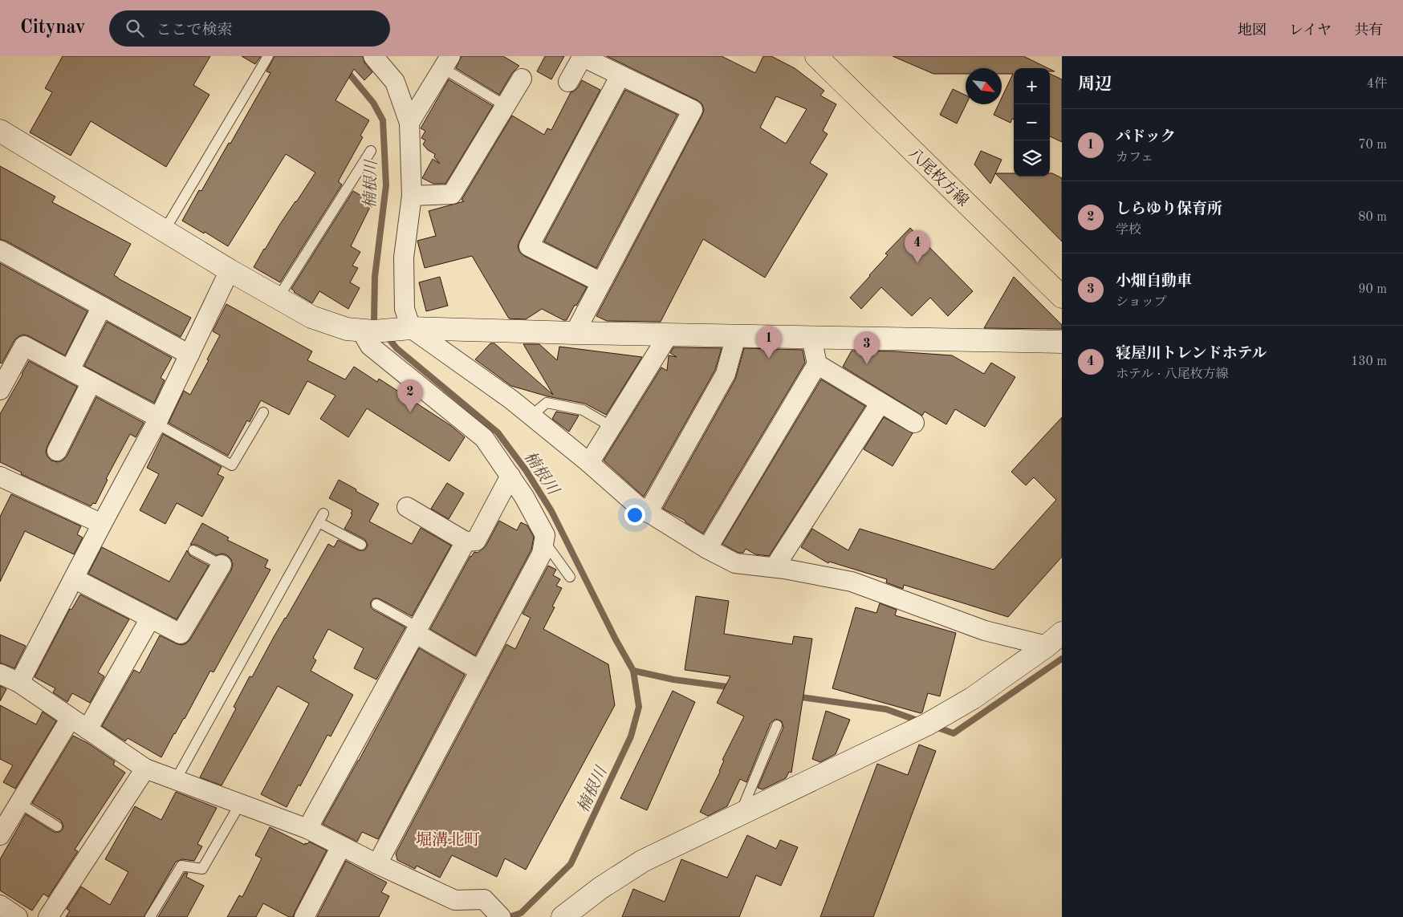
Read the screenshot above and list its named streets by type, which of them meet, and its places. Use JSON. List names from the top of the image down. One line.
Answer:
{"streets":{"main road":["八尾枚方線"]},"districts":["堀溝北町"],"water":["楠根川"],"north":"bottom right","page":{"header":"Citynav","search":"ここで検索","nav":["地図","レイヤ","共有"],"heading":["周辺","4件"],"map_buttons":["+","−"],"list":[{"mark":"1","name":"パドック","note":"カフェ","value":"70 m"},{"mark":"2","name":"しらゆり保育所","note":"学校","value":"80 m"},{"mark":"3","name":"小畑自動車","note":"ショップ","value":"90 m"},{"mark":"4","name":"寝屋川トレンドホテル","note":"ホテル · 八尾枚方線","value":"130 m"}],"pins":["4","1","3","2"]}}
